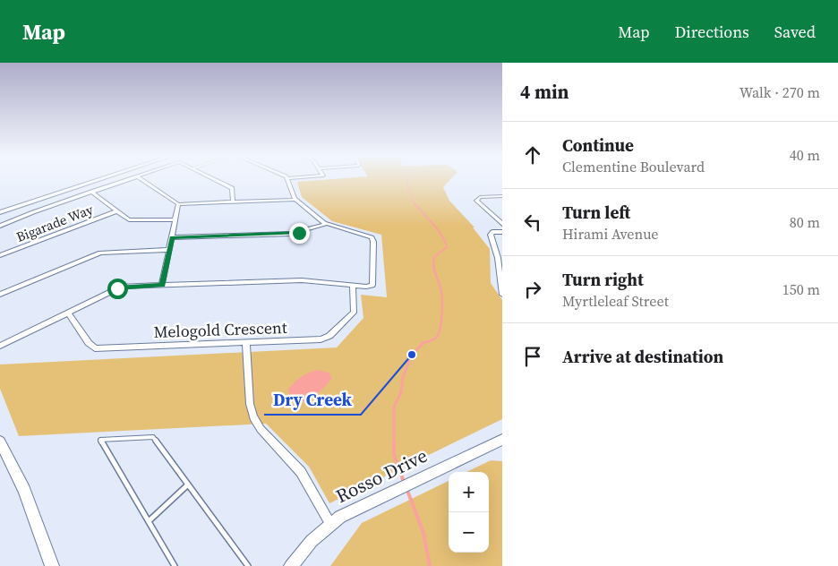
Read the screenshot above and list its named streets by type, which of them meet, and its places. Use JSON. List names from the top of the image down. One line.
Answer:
{"streets":{"street":["Bigarade Way","Melogold Crescent","Rosso Drive"]},"places":["Dry Creek"],"page":{"header":"Map","nav":["Map","Directions","Saved"],"heading":["4 min","Walk · 270 m"],"list":[["Continue","Clementine Boulevard","40 m"],["Turn left","Hirami Avenue","80 m"],["Turn right","Myrtleleaf Street","150 m"],"Arrive at destination"],"map_buttons":["+","−"]}}
